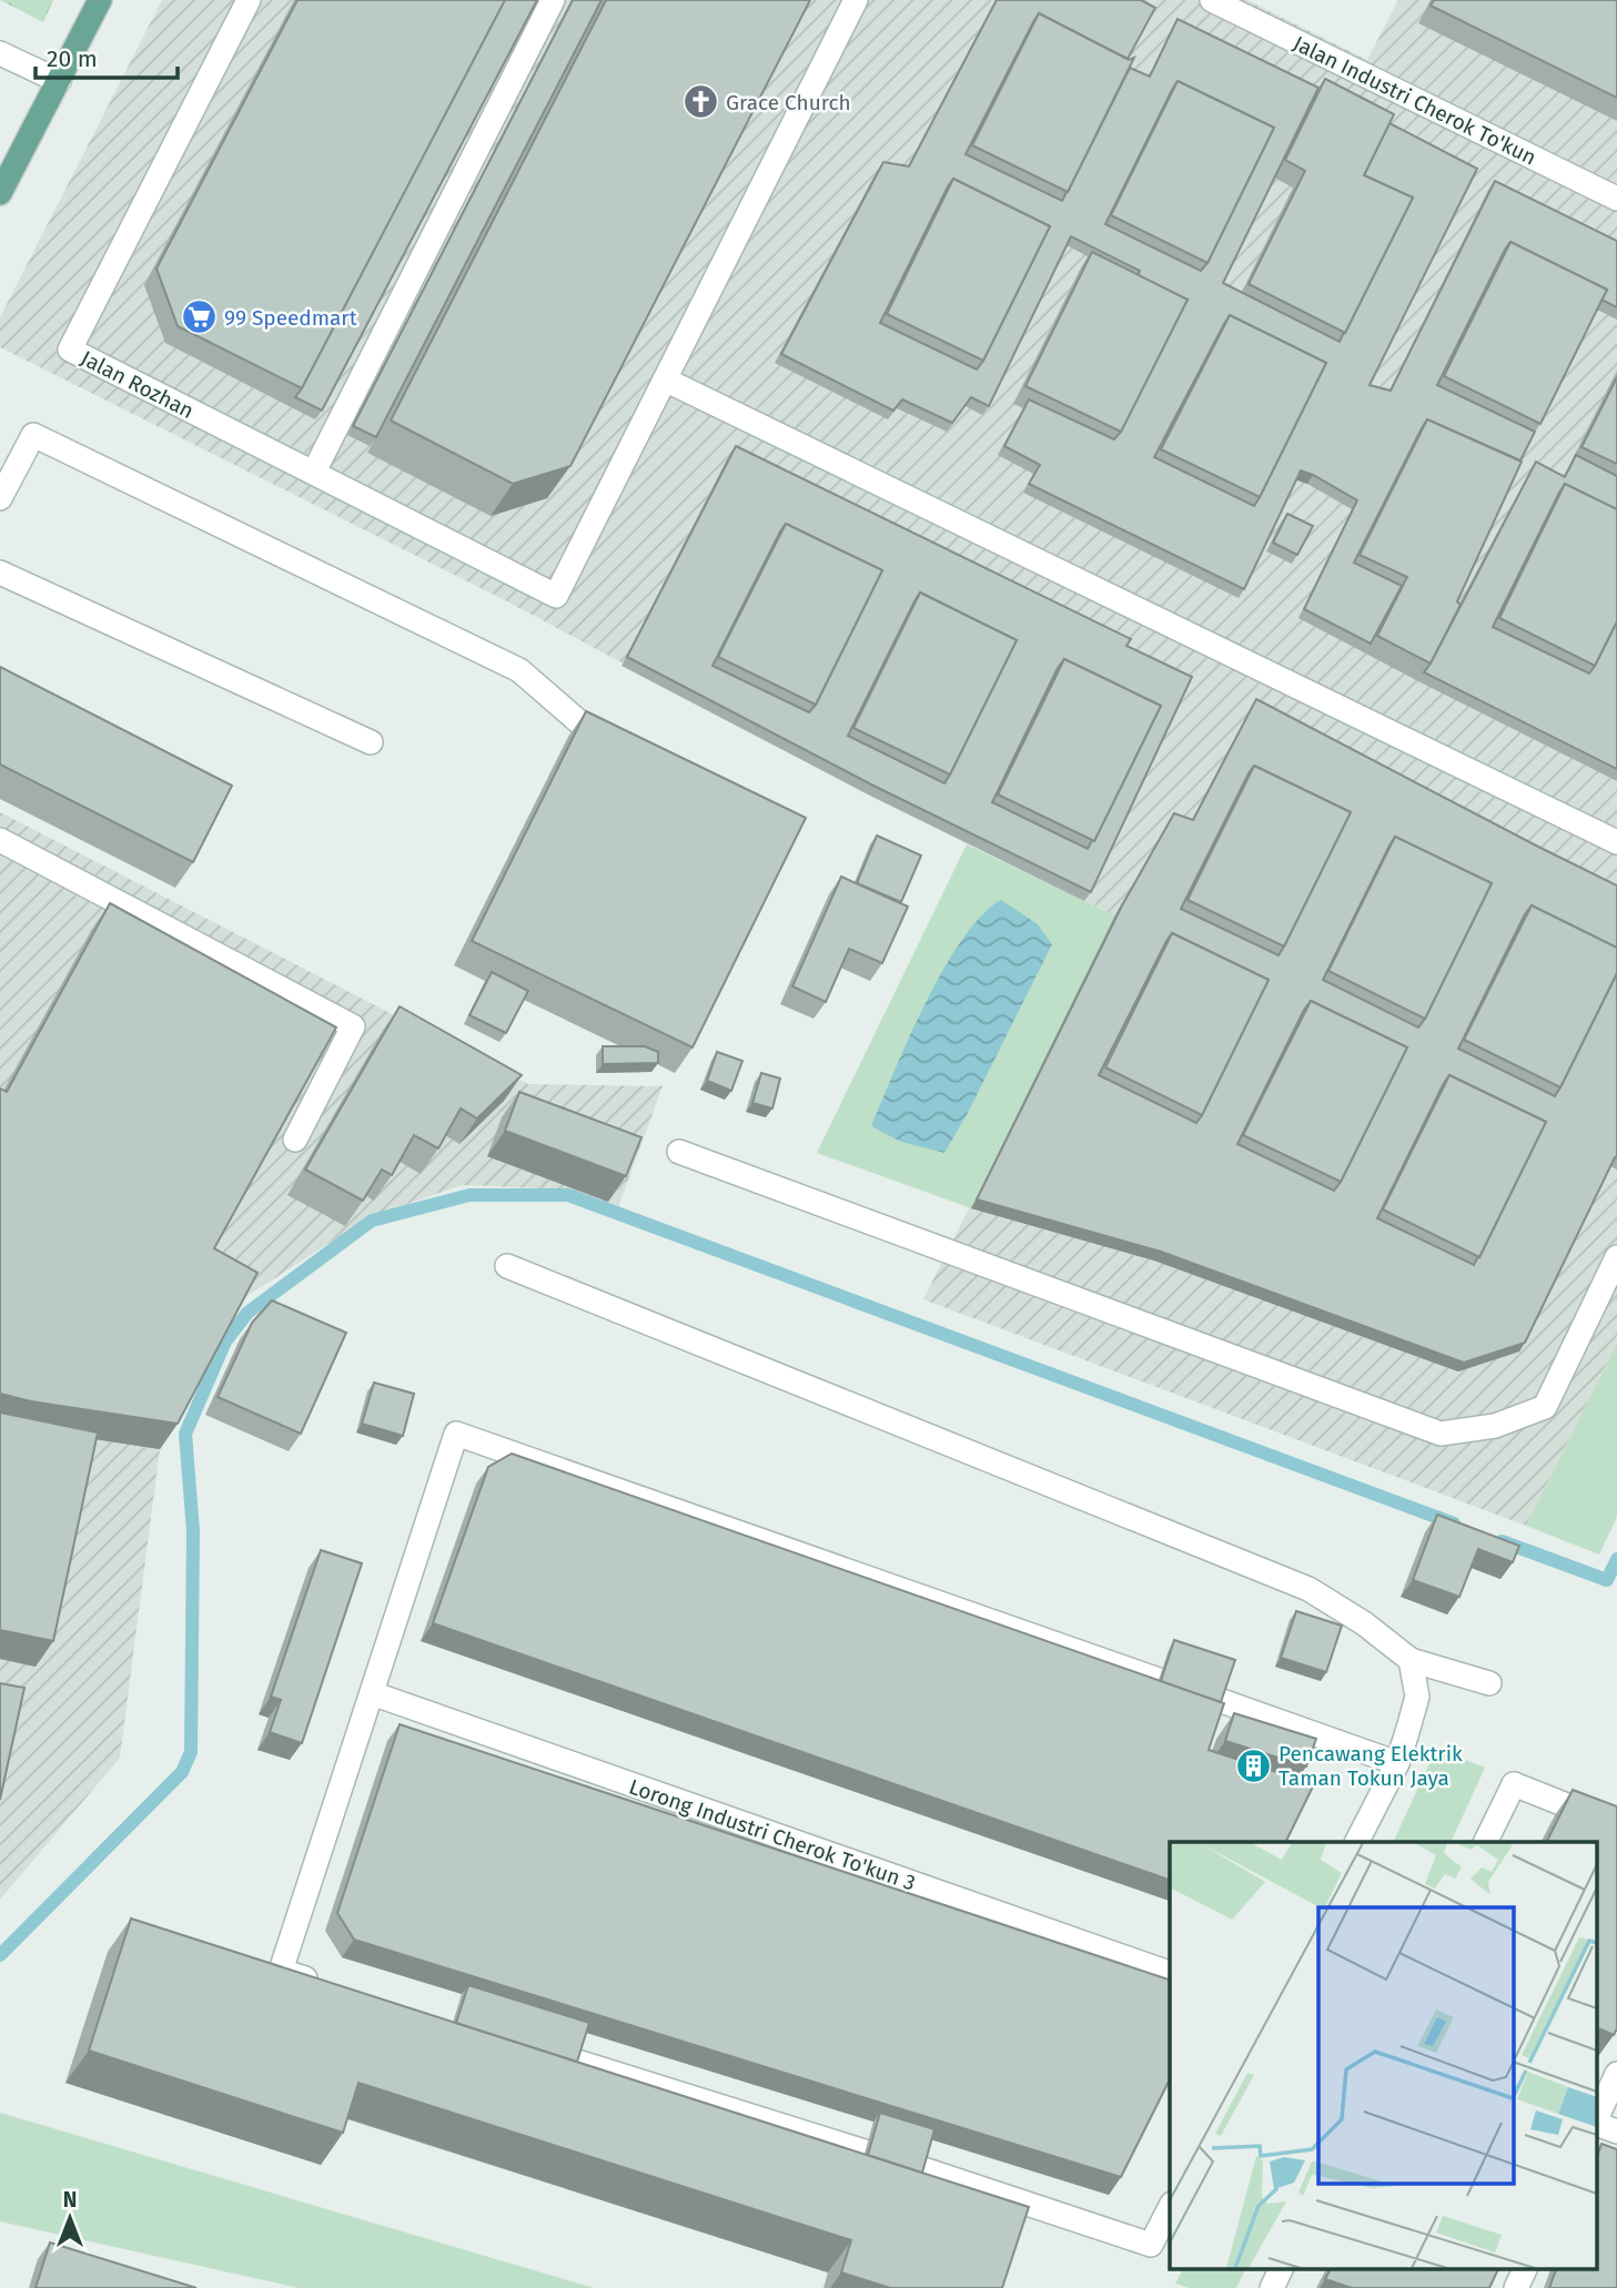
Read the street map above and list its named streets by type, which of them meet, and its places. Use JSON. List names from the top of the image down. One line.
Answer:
{"streets":{"street":["Jalan Industri Cherok To'kun","Jalan Rozhan","Lorong Industri Cherok To'kun 3"]},"places":{"church":["Grace Church"],"supermarket":["99 Speedmart"],"building":["Pencawang Elektrik Taman Tokun Jaya"]},"scale_bar":"20 m","north":"top"}
